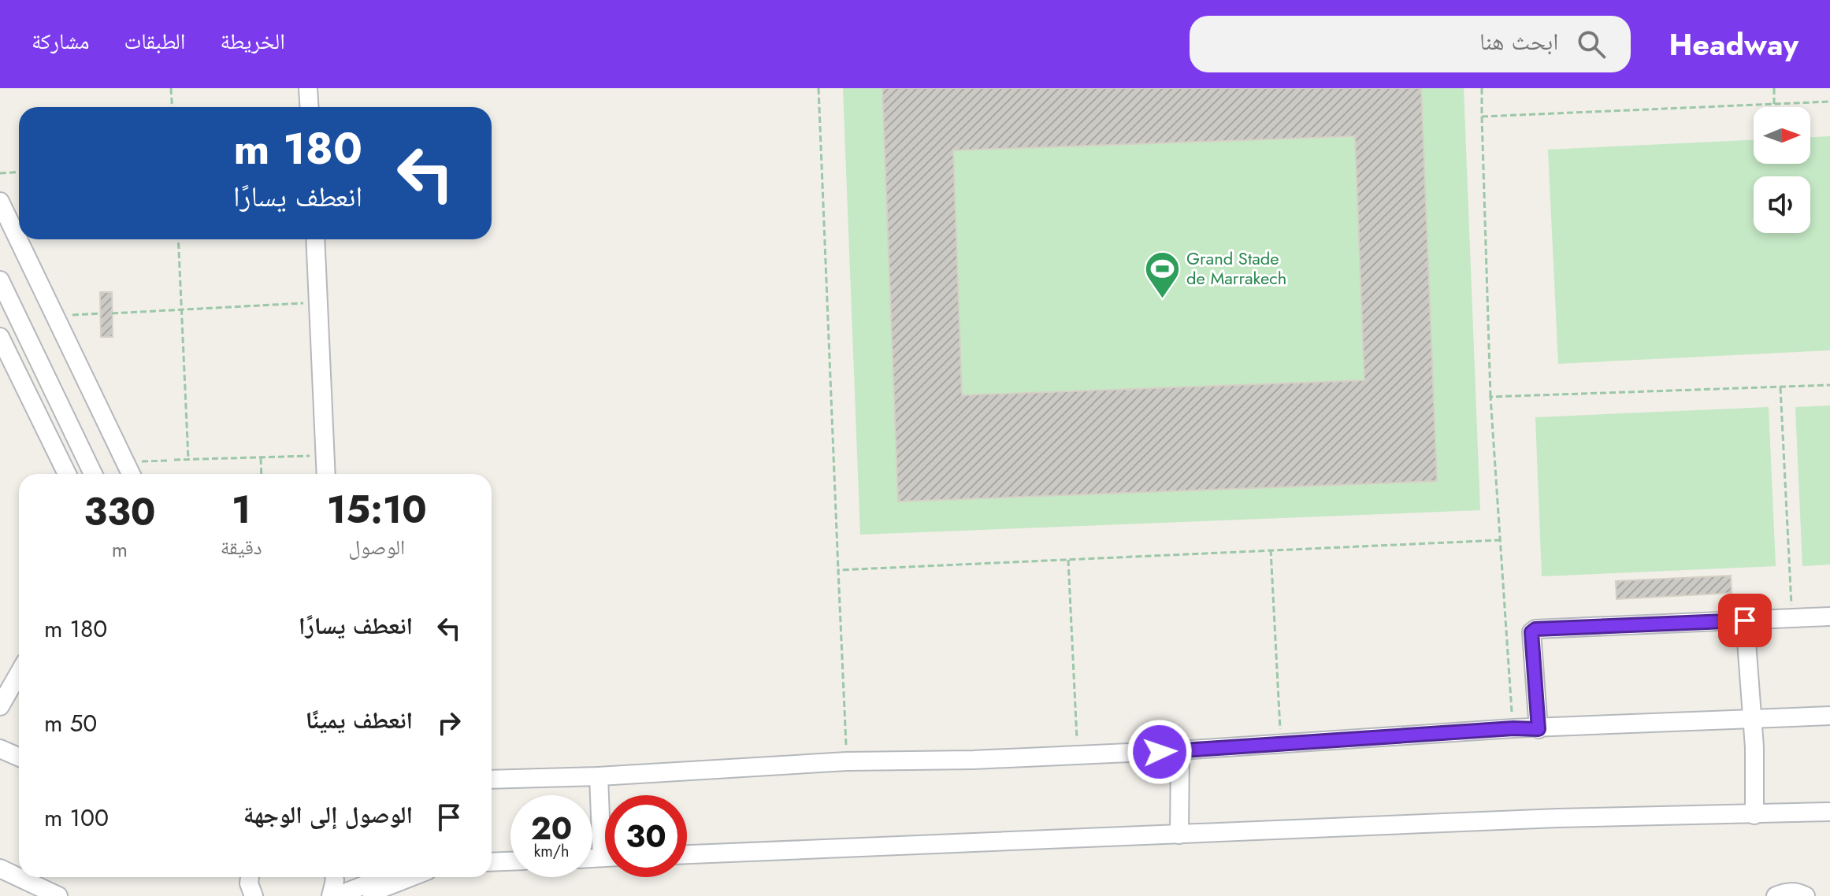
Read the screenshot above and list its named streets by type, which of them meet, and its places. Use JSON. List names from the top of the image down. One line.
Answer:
{"places":{"sports":["Grand Stade de Marrakech"]},"north":"right","page":{"header":"Headway","search":"ابحث هنا","nav":["الخريطة","الطبقات","مشاركة"],"turn":["180 m","انعطف يسارًا"],"eta":["15:10","الوصول","1","دقيقة","330","m"],"list":[{"name":"انعطف يسارًا","value":"180 m"},{"name":"انعطف يمينًا","value":"50 m"},{"name":"الوصول إلى الوجهة","value":"100 m"}],"speed":"20 km/h","limit":"30"}}
